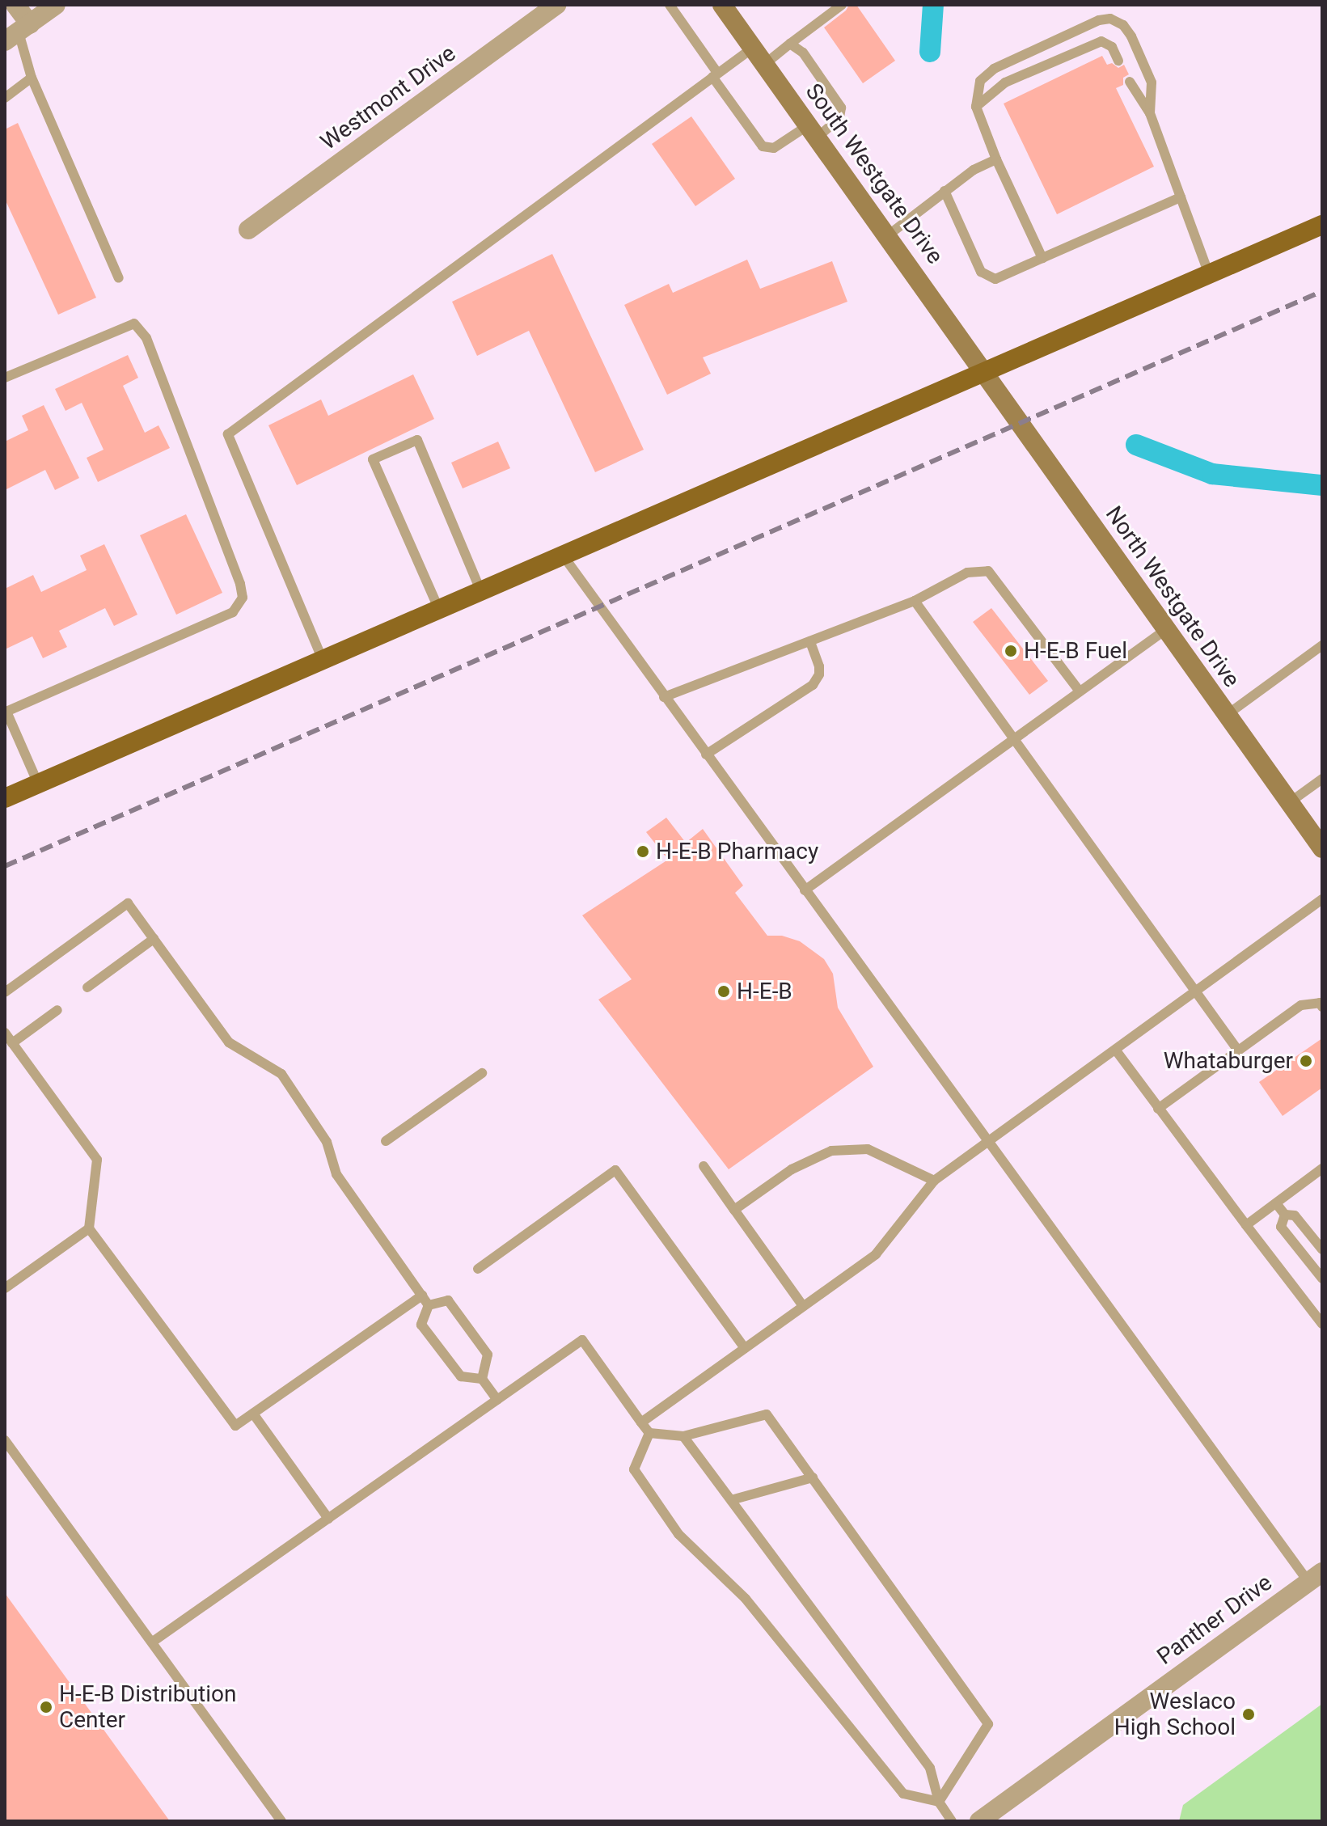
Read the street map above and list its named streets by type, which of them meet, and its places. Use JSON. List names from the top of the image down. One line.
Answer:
{"streets":{"street":["Westmont Drive","South Westgate Drive","North Westgate Drive","Panther Drive"]},"crossings":[["South Westgate Drive","North Westgate Drive"]],"places":["H-E-B Fuel","H-E-B Pharmacy","H-E-B","Whataburger","H-E-B Distribution Center","Weslaco High School"]}
